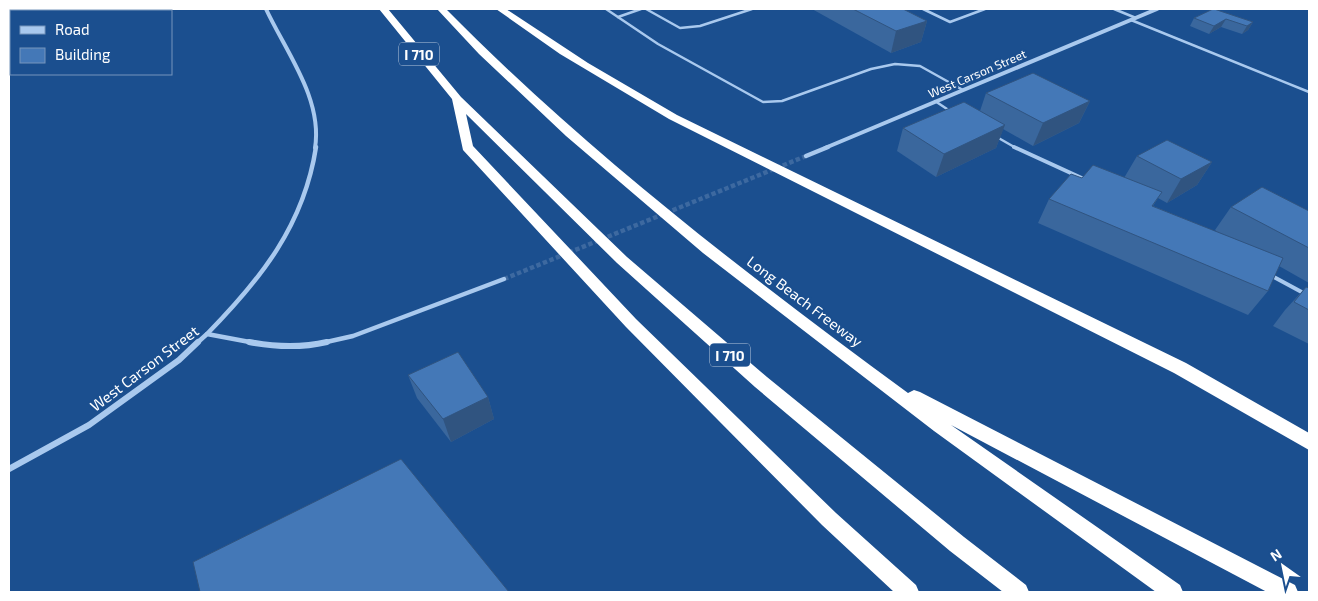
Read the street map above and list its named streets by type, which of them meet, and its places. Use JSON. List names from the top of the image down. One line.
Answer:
{"streets":{"highway":["I 710","Long Beach Freeway"],"street":["West Carson Street"]},"legend":["Road","Building"],"north":"top left"}
